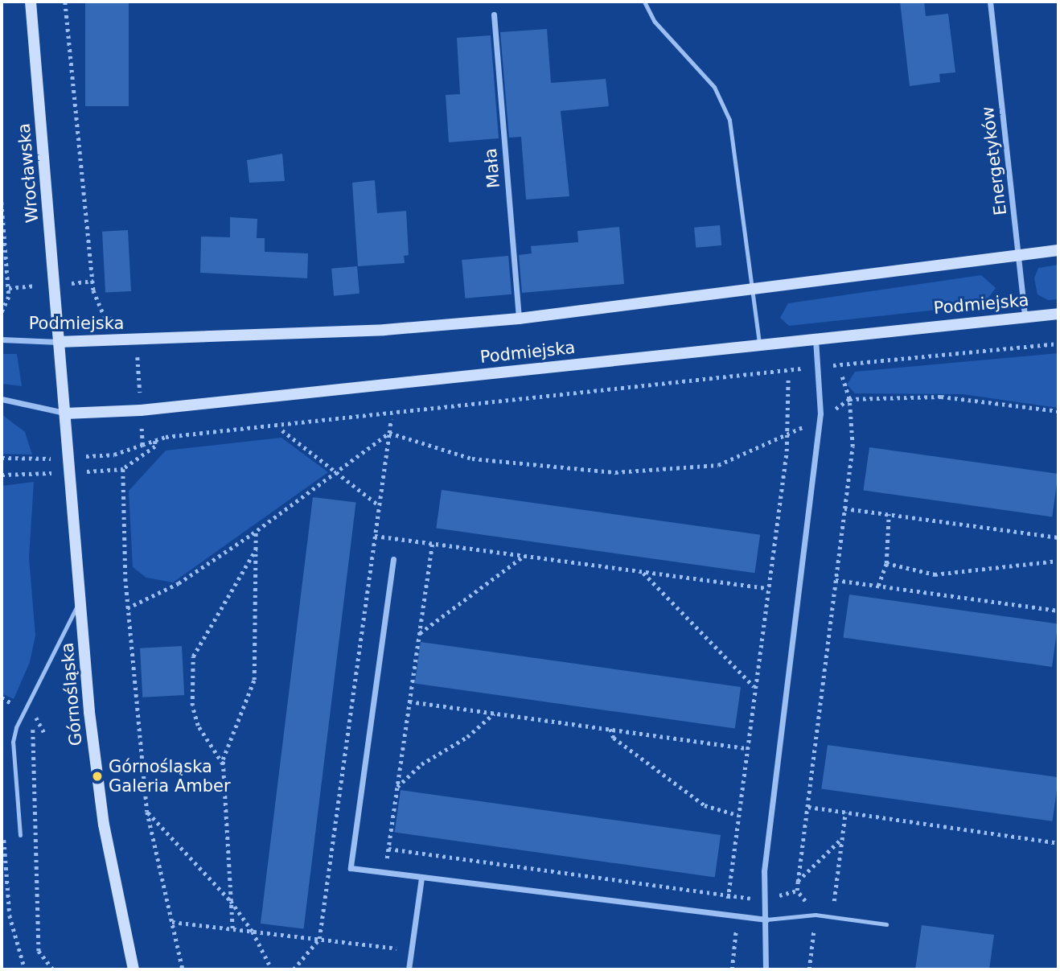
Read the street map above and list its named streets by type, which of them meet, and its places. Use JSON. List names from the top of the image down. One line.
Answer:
{"streets":{"main road":["Wrocławska","Podmiejska","Górnośląska"],"street":["Energetyków","Mała"]},"crossings":[["Energetyków","Podmiejska"],["Mała","Podmiejska"],["Wrocławska","Podmiejska"],["Wrocławska","Górnośląska"],["Podmiejska","Górnośląska"]],"places":["Górnośląska Galeria Amber"]}
